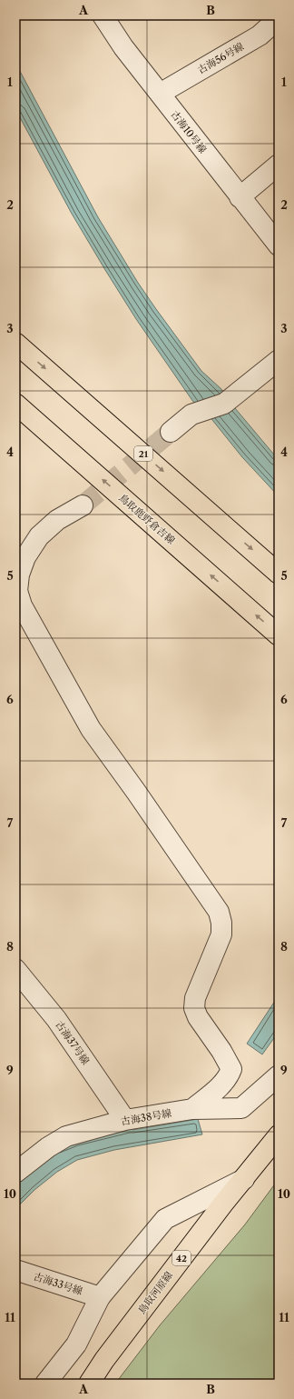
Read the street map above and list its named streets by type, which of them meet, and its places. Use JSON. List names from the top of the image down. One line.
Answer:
{"streets":{"main road":["21","鳥取鹿野倉吉線","42","鳥取河原線"],"street":["古海56号線","古海10号線","古海37号線","古海38号線","古海33号線"]},"crossings":[["古海56号線","古海10号線"],["古海37号線","古海38号線"]],"grid":{"columns":["A","B"],"rows":["1","2","3","4","5","6","7","8","9","10","11"]}}
